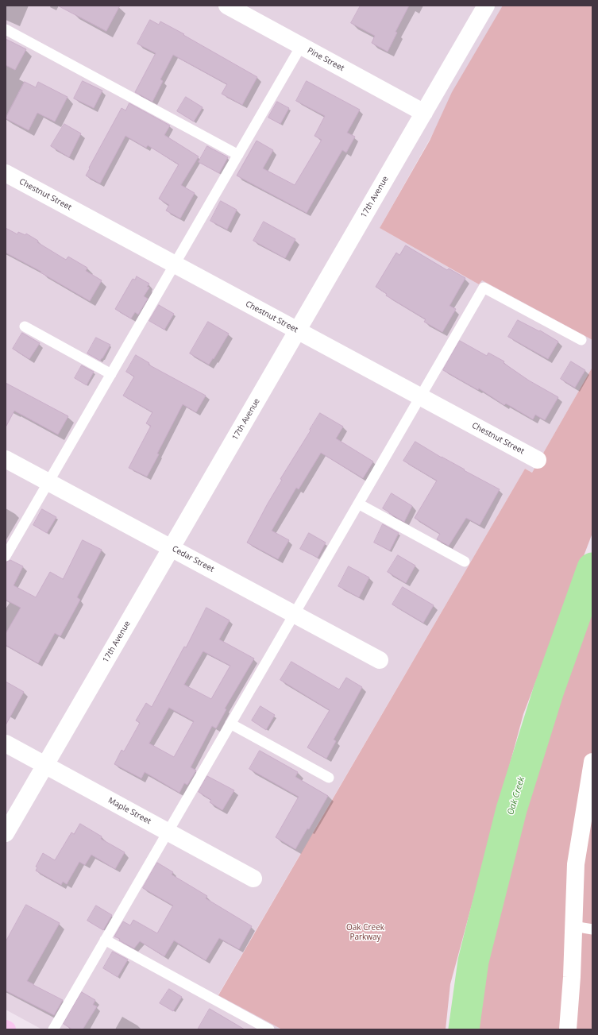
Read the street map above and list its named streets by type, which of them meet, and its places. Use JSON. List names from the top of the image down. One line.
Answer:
{"streets":{"street":["Pine Street","Chestnut Street","17th Avenue","Cedar Street","Maple Street"]},"crossings":[["Pine Street","17th Avenue"],["Chestnut Street","17th Avenue"],["17th Avenue","Cedar Street"],["17th Avenue","Maple Street"]],"water":["Oak Creek"],"parks":["Oak Creek Parkway"]}
